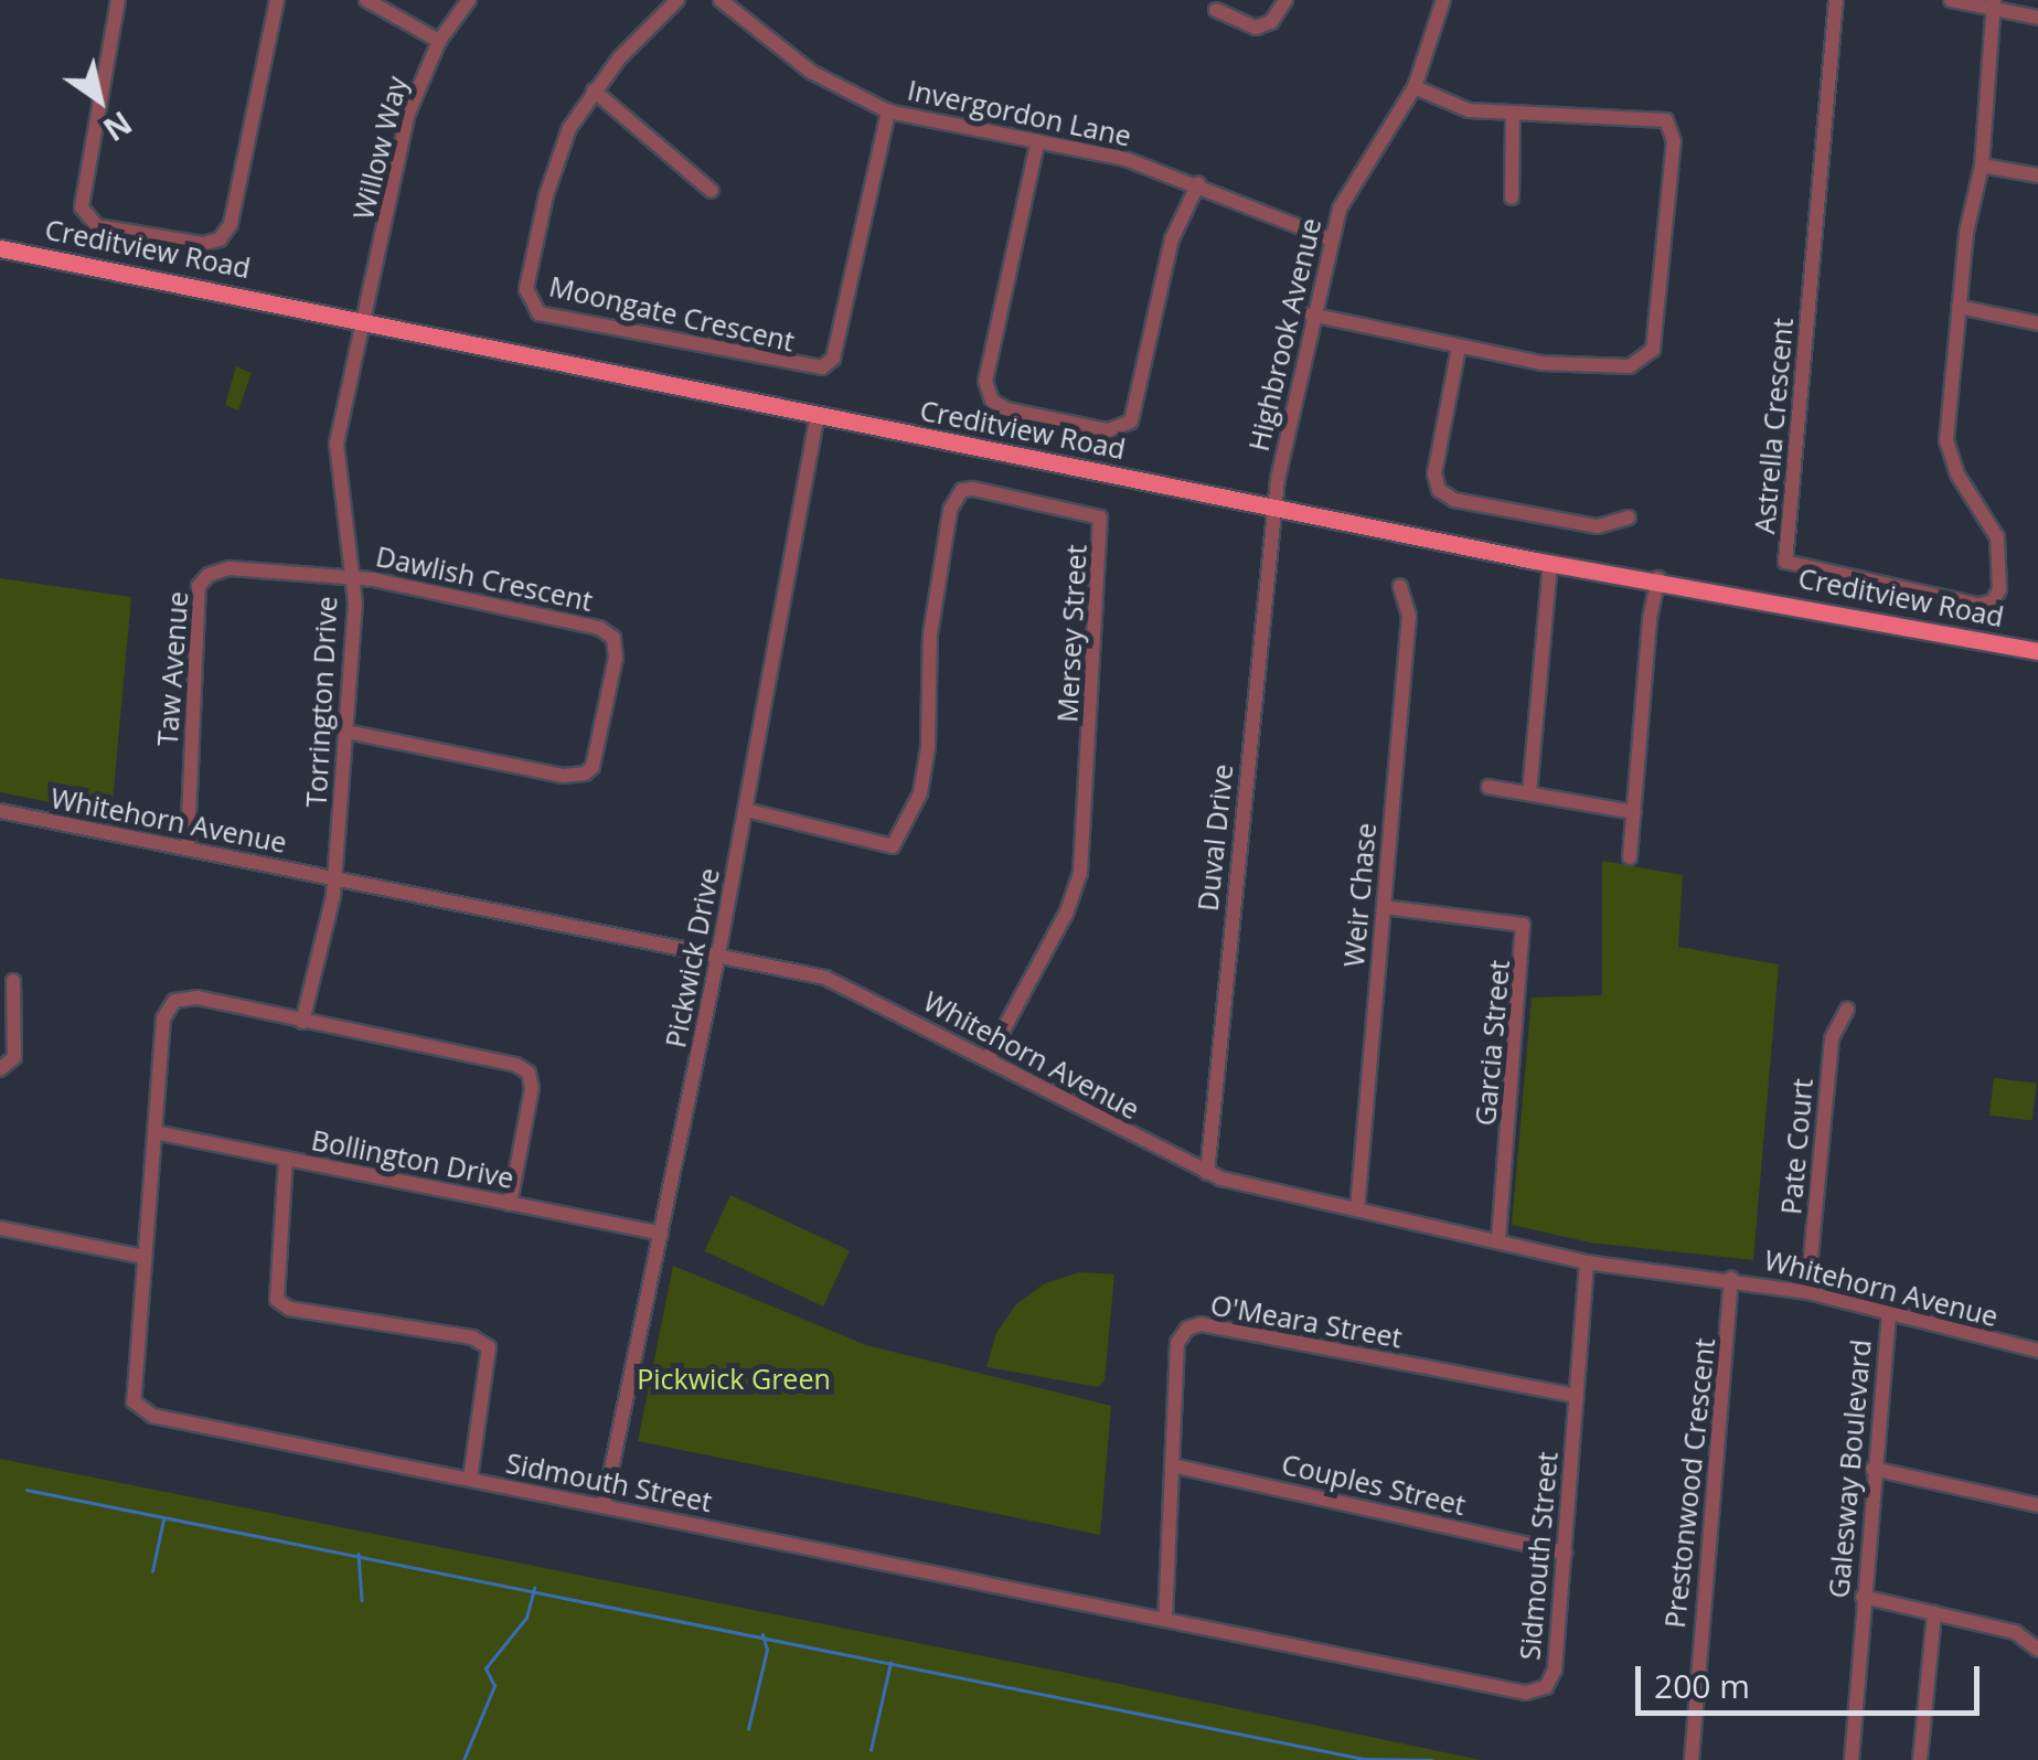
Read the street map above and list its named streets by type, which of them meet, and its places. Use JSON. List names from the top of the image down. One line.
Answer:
{"streets":{"main road":["Creditview Road"],"street":["Invergordon Lane","Willow Way","Moongate Crescent","Highbrook Avenue","Astrella Crescent","Dawlish Crescent","Mersey Street","Taw Avenue","Torrington Drive","Whitehorn Avenue","Duval Drive","Weir Chase","Pickwick Drive","Garcia Street","Pate Court","Bollington Drive","O'Meara Street","Galesway Boulevard","Sidmouth Street","Prestonwood Crescent","Couples Street"]},"crossings":[["Invergordon Lane","Moongate Crescent"],["Invergordon Lane","Highbrook Avenue"],["Willow Way","Creditview Road"],["Willow Way","Torrington Drive"],["Creditview Road","Highbrook Avenue"],["Creditview Road","Torrington Drive"],["Creditview Road","Duval Drive"],["Creditview Road","Pickwick Drive"],["Highbrook Avenue","Duval Drive"],["Dawlish Crescent","Taw Avenue"],["Dawlish Crescent","Torrington Drive"],["Mersey Street","Whitehorn Avenue"],["Mersey Street","Pickwick Drive"],["Taw Avenue","Torrington Drive"],["Taw Avenue","Whitehorn Avenue"],["Torrington Drive","Whitehorn Avenue"],["Torrington Drive","Sidmouth Street"],["Whitehorn Avenue","Duval Drive"],["Whitehorn Avenue","Weir Chase"],["Whitehorn Avenue","Pickwick Drive"],["Whitehorn Avenue","Garcia Street"],["Whitehorn Avenue","Pate Court"],["Whitehorn Avenue","Galesway Boulevard"],["Whitehorn Avenue","Sidmouth Street"],["Whitehorn Avenue","Prestonwood Crescent"],["Weir Chase","Garcia Street"],["Pickwick Drive","Bollington Drive"],["Pickwick Drive","Sidmouth Street"],["Bollington Drive","Sidmouth Street"],["O'Meara Street","Sidmouth Street"],["O'Meara Street","Couples Street"],["Sidmouth Street","Couples Street"]],"parks":["Pickwick Green"],"scale_bar":"200 m","north":"bottom right"}
